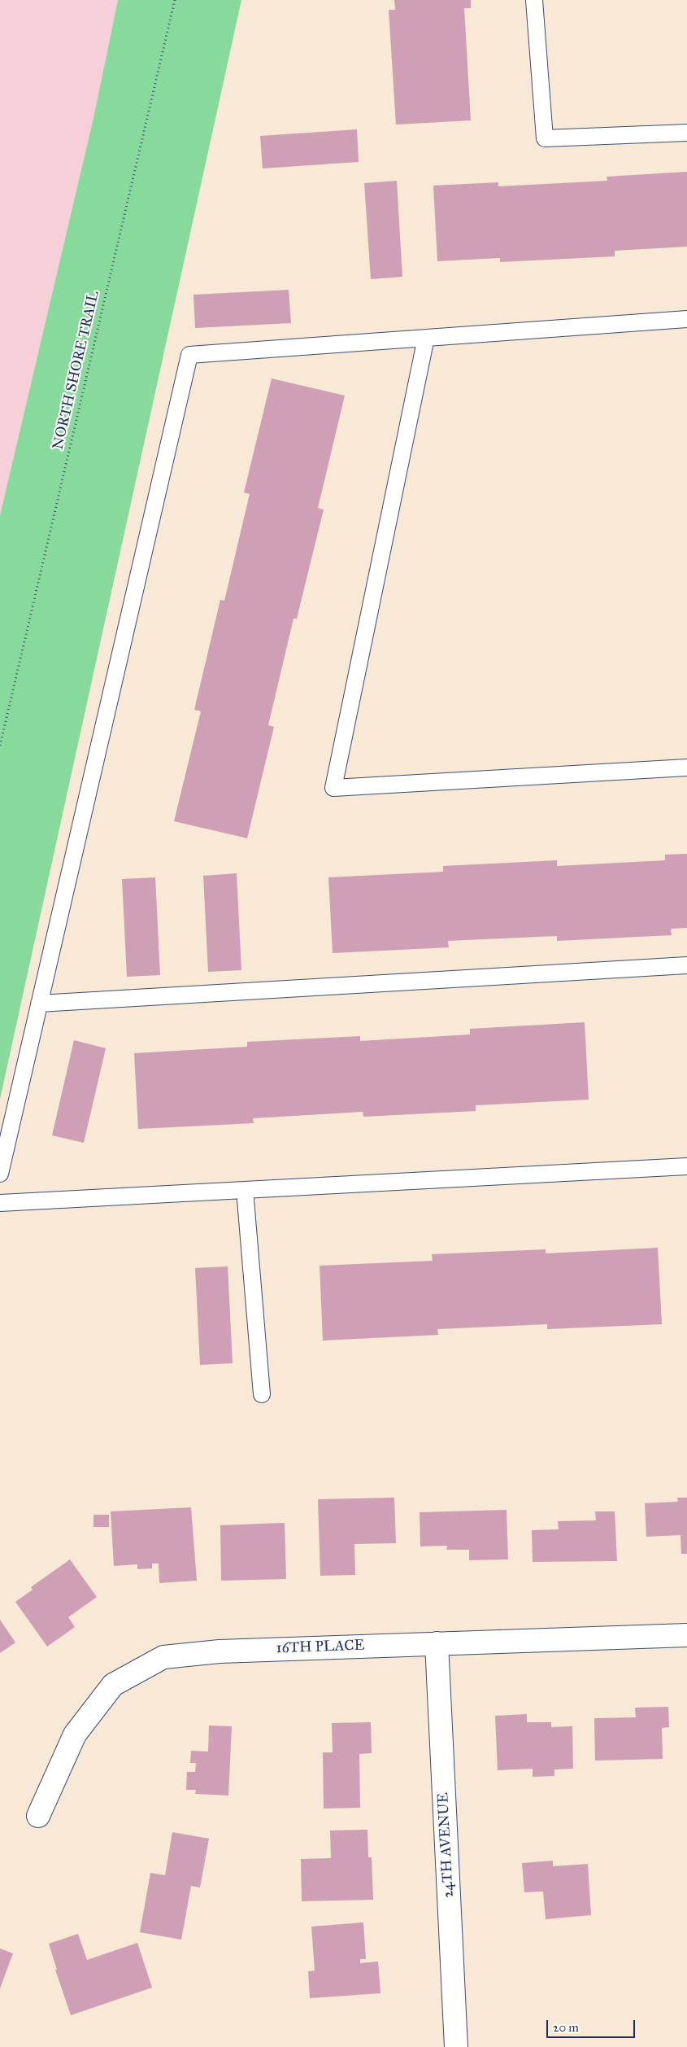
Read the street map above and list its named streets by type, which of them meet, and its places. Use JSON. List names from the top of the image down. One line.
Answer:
{"streets":{"street":["16TH PLACE","24TH AVENUE"],"path":["NORTH SHORE TRAIL"]},"crossings":[["16TH PLACE","24TH AVENUE"]],"scale_bar":"20 m"}
